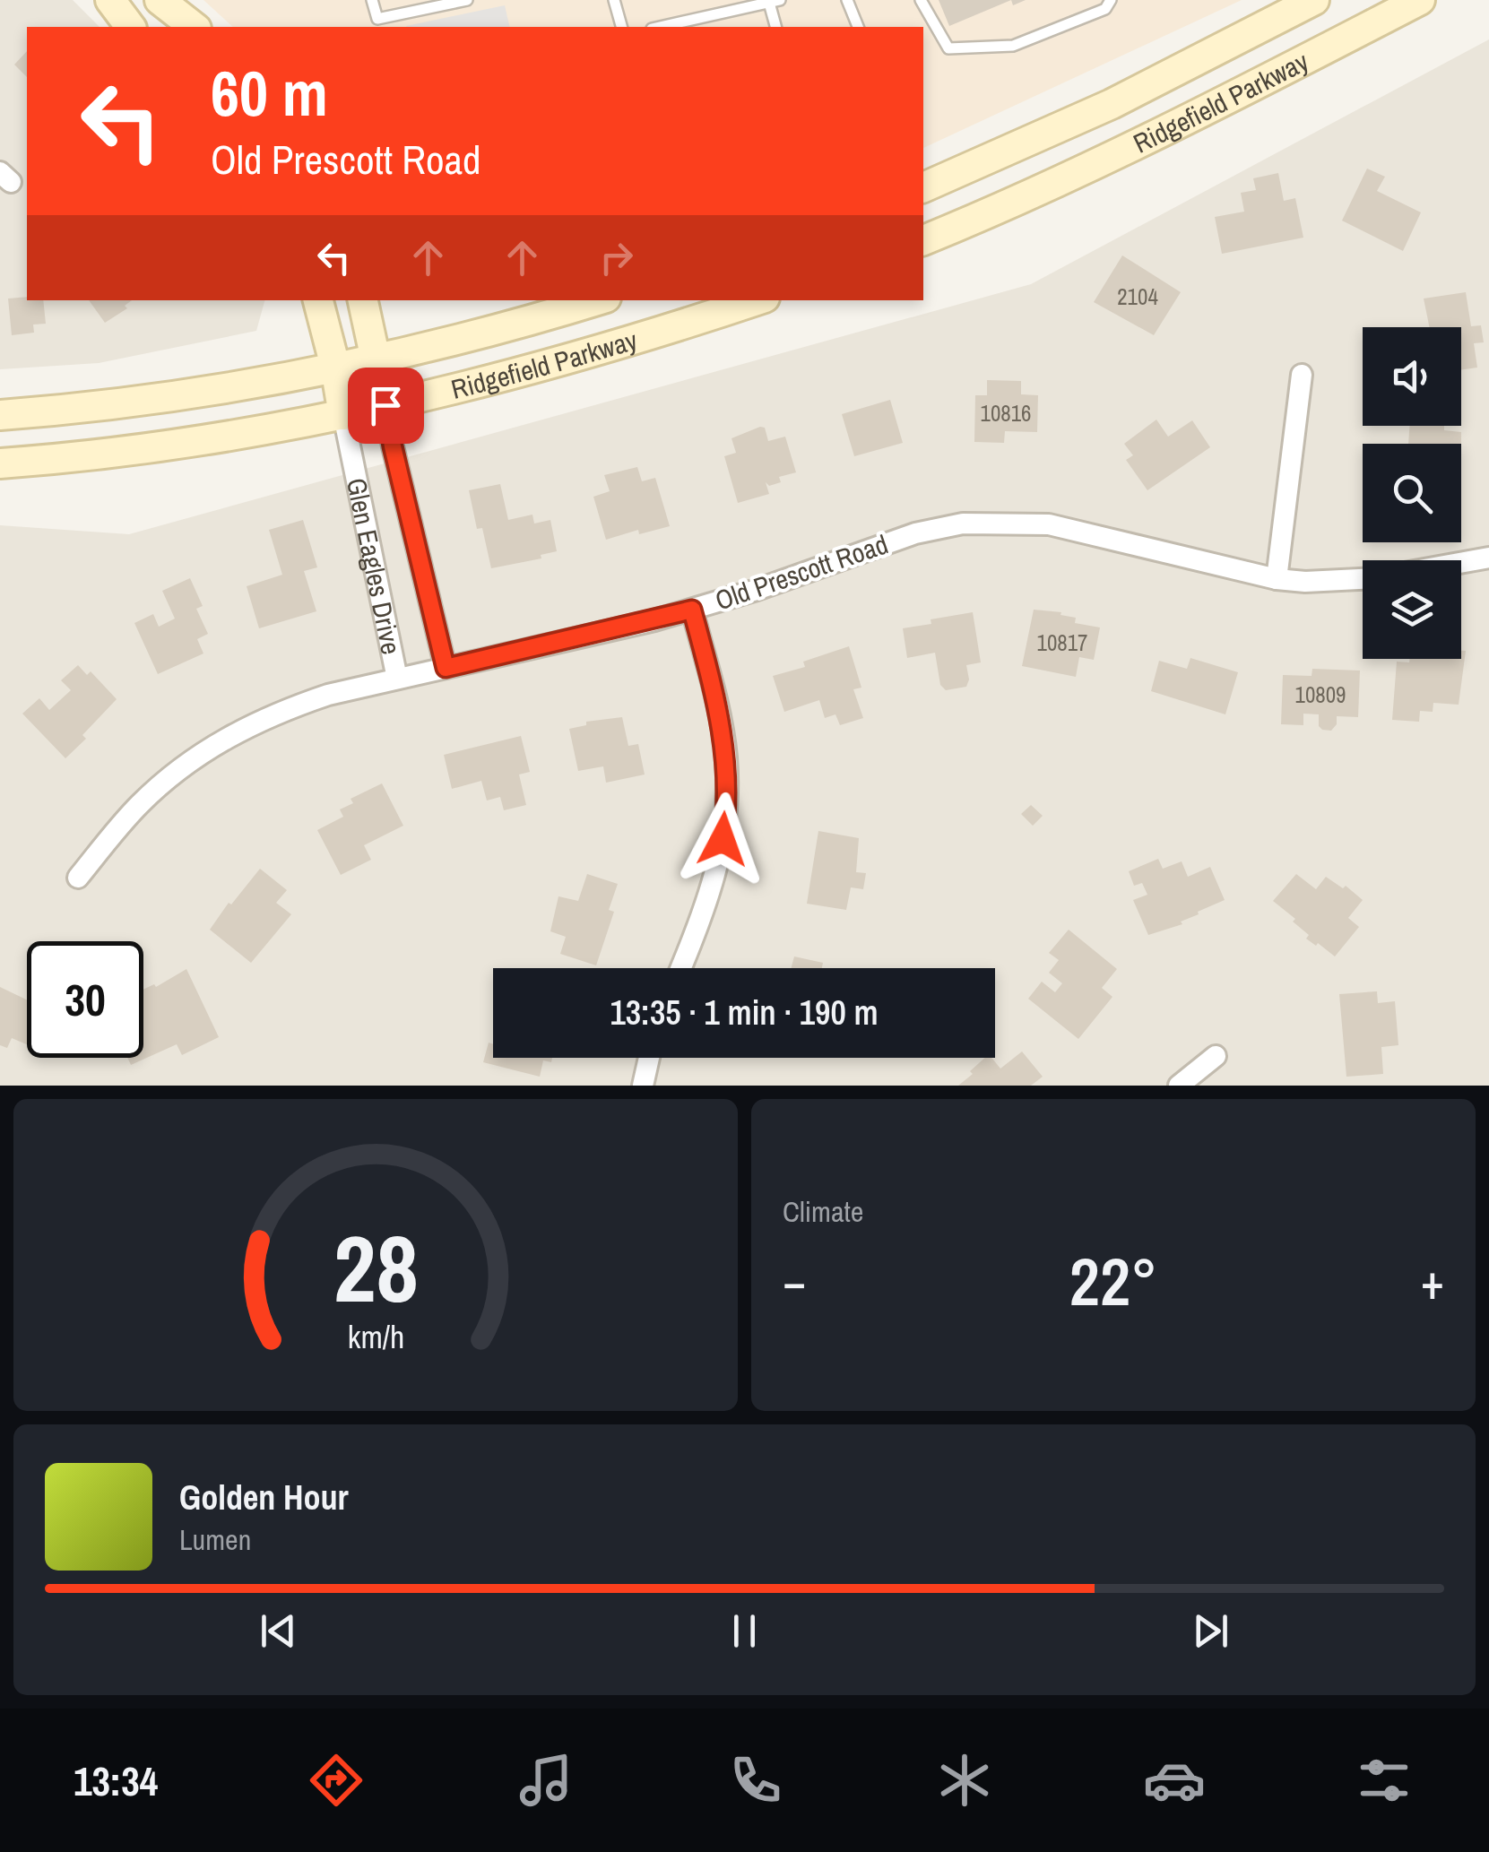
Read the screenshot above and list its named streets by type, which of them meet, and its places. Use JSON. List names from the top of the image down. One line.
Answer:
{"streets":{"main road":["Ridgefield Parkway","Glen Eagles Drive"],"street":["Old Prescott Road"]},"crossings":[["Ridgefield Parkway","Glen Eagles Drive"],["Glen Eagles Drive","Old Prescott Road"]],"house_numbers":["2104","10816","10817","10809"],"page":{"turn":["60 m","Old Prescott Road"],"limit":"30","trip":"13:35 · 1 min · 190 m","tile":"Climate","heat":["−","22°","+"],"song":["Golden Hour","Lumen"],"tabs":"13:34","gauge":["28","km/h"]}}
